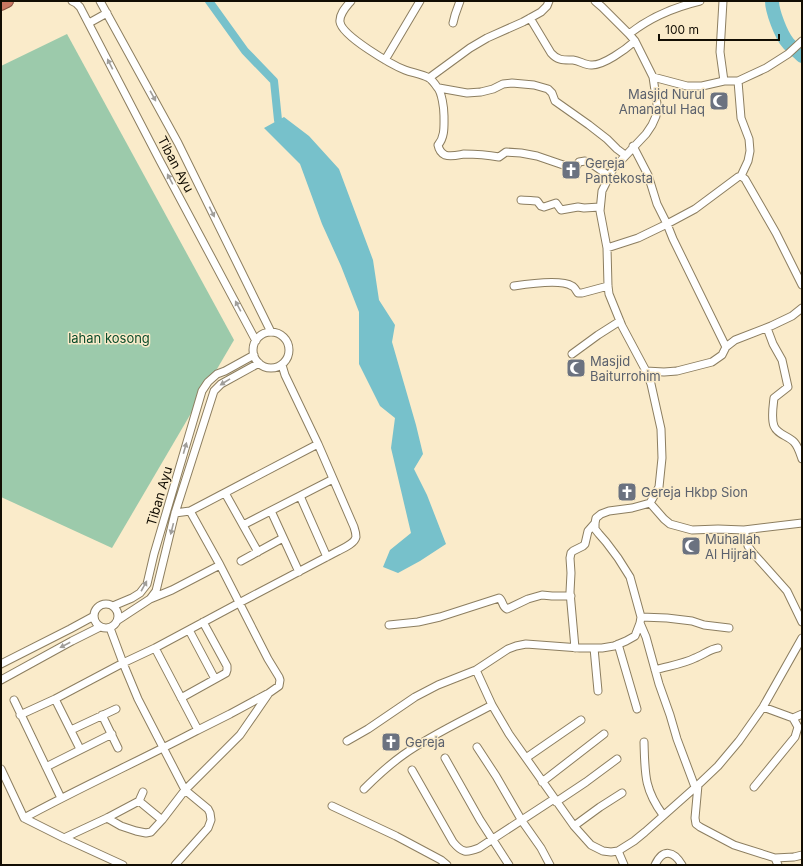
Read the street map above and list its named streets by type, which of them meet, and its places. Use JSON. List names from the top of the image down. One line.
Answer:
{"streets":{"street":["Tiban Ayu"]},"parks":["lahan kosong"],"places":{"mosque":["Masjid Nurul Amanatul Haq","Masjid Baiturrohim","Muhallah Al Hijrah"],"church":["Gereja Pantekosta","Gereja Hkbp Sion","Gereja"]},"scale_bar":"100 m"}
